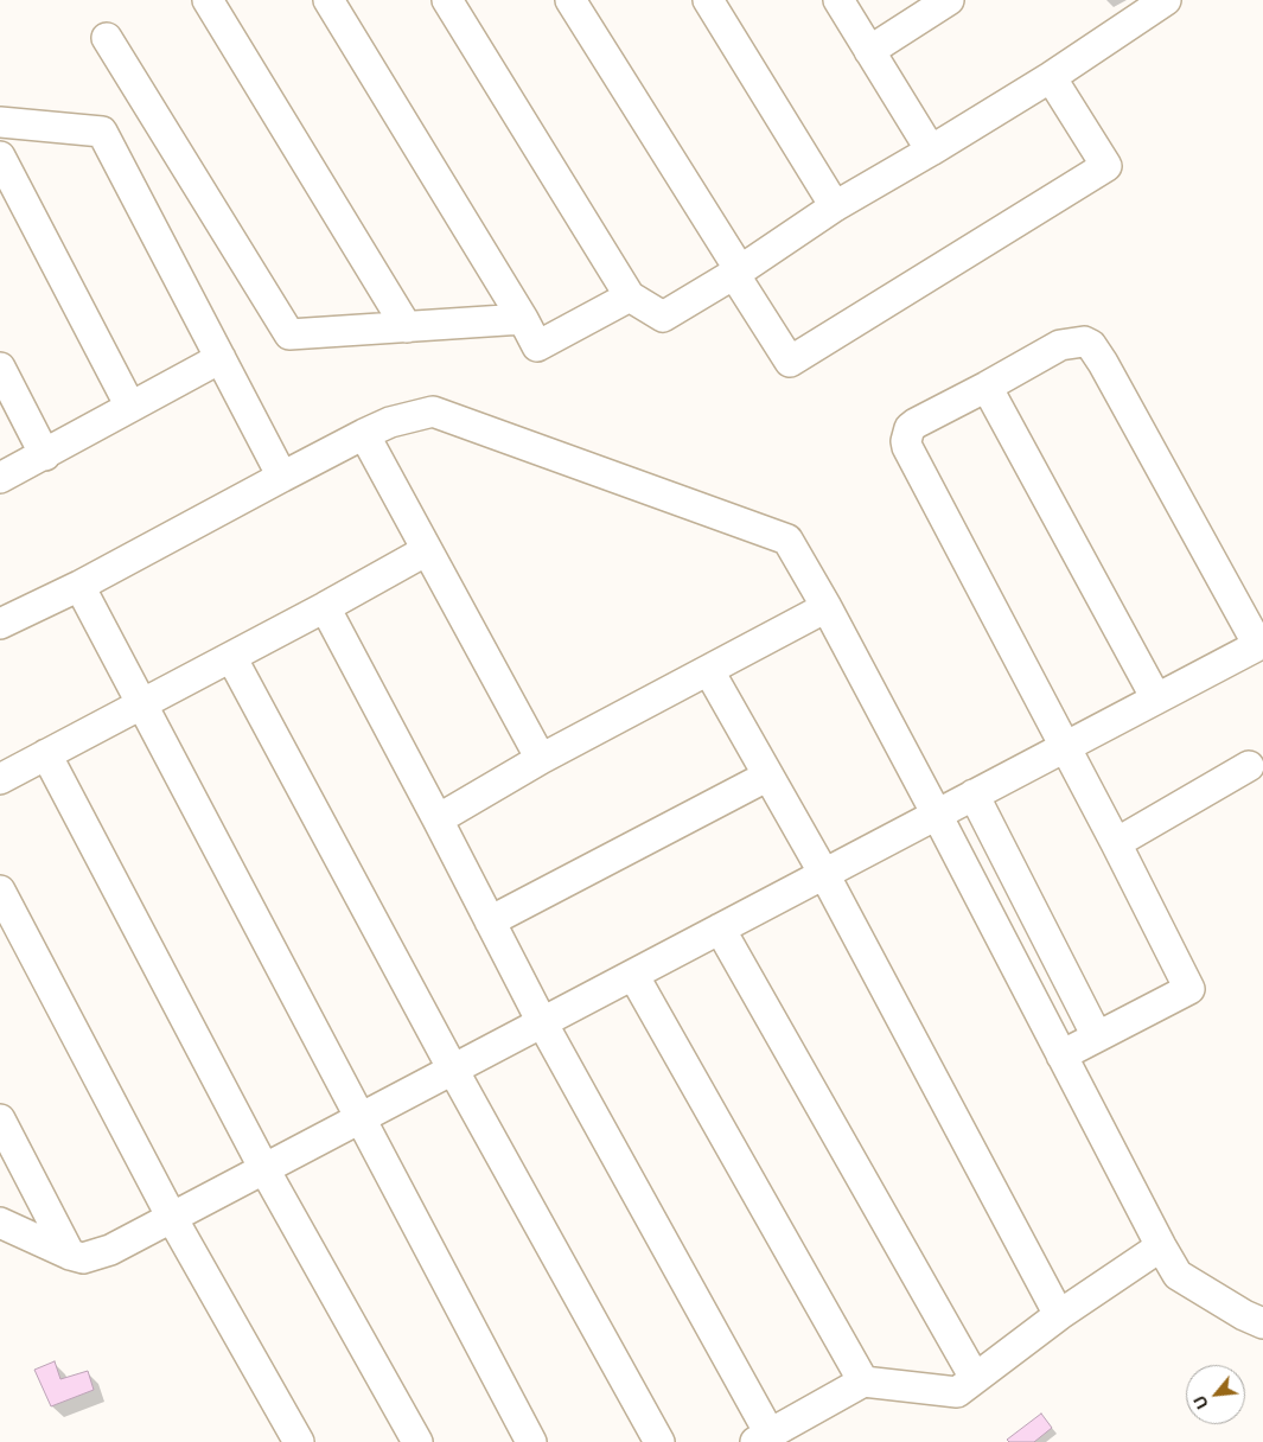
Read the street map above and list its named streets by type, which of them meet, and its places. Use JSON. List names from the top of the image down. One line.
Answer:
{"north":"bottom left"}
